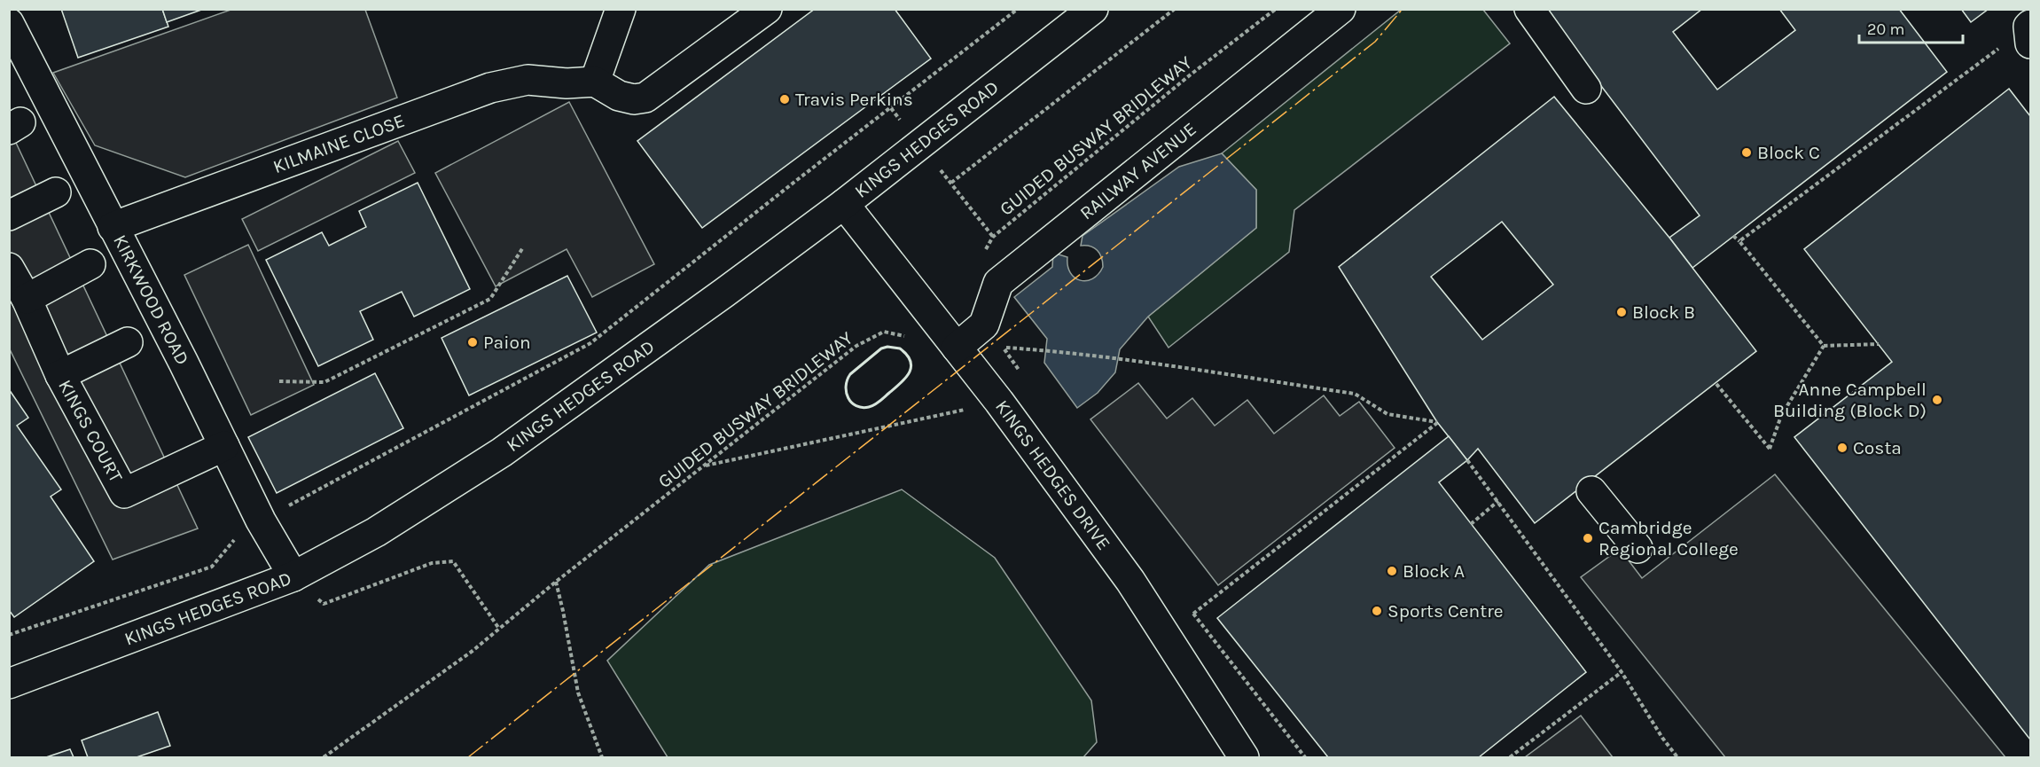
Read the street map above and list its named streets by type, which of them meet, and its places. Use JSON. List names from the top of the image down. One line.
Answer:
{"streets":{"street":["KINGS HEDGES ROAD","KILMAINE CLOSE","RAILWAY AVENUE","KIRKWOOD ROAD","KINGS COURT","KINGS HEDGES DRIVE"],"path":["GUIDED BUSWAY BRIDLEWAY"]},"crossings":[["GUIDED BUSWAY BRIDLEWAY","KINGS HEDGES DRIVE"],["KINGS HEDGES ROAD","KIRKWOOD ROAD"],["KINGS HEDGES ROAD","KINGS HEDGES DRIVE"],["KILMAINE CLOSE","KIRKWOOD ROAD"],["RAILWAY AVENUE","KINGS HEDGES DRIVE"],["KIRKWOOD ROAD","KINGS COURT"]],"places":["Travis Perkins","Block C","Block B","Paion","Anne Campbell Building (Block D)","Costa","Cambridge Regional College","Block A","Sports Centre"],"scale_bar":"20 m"}
